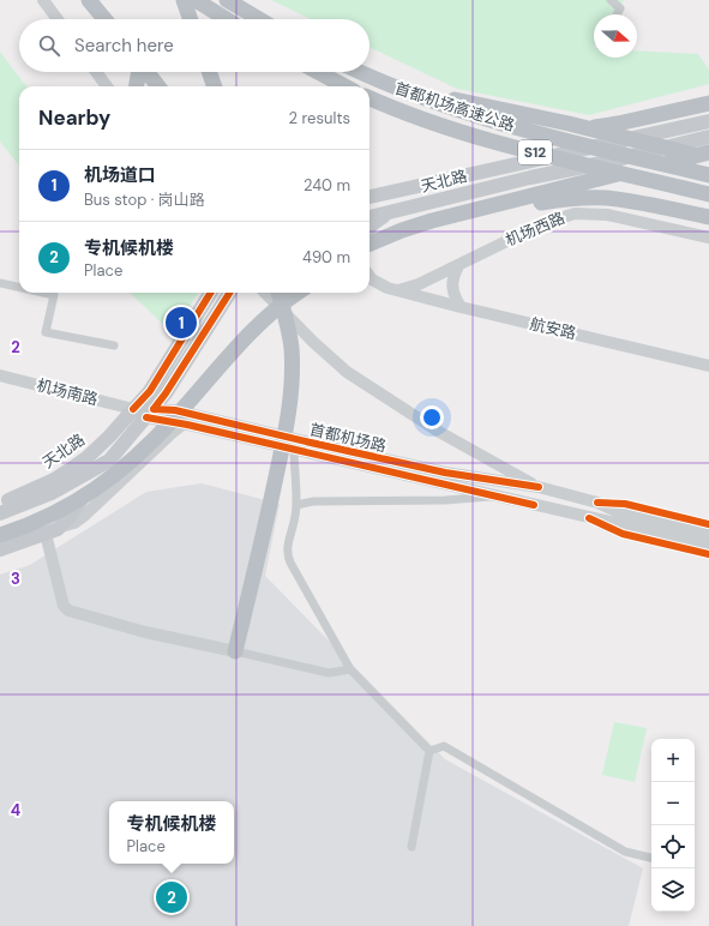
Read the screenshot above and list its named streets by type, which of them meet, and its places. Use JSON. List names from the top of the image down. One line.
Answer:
{"streets":{"highway":["首都机场高速公路","S12"],"main road":["天北路"],"street":["机场西路","航安路","机场南路","首都机场路"]},"crossings":[["天北路","机场南路"],["天北路","首都机场路"],["机场西路","航安路"],["机场南路","首都机场路"]],"north":"right","page":{"search":"Search here","heading":["Nearby","2 results"],"list":[{"mark":"1","name":"机场道口","note":"Bus stop · 岗山路","value":"240 m"},{"mark":"2","name":"专机候机楼","note":"Place","value":"490 m"}],"pins":["1","2"],"map_buttons":["+","−"],"popup":["专机候机楼","Place"]},"grid":{"rows":["2","3","4"]}}
